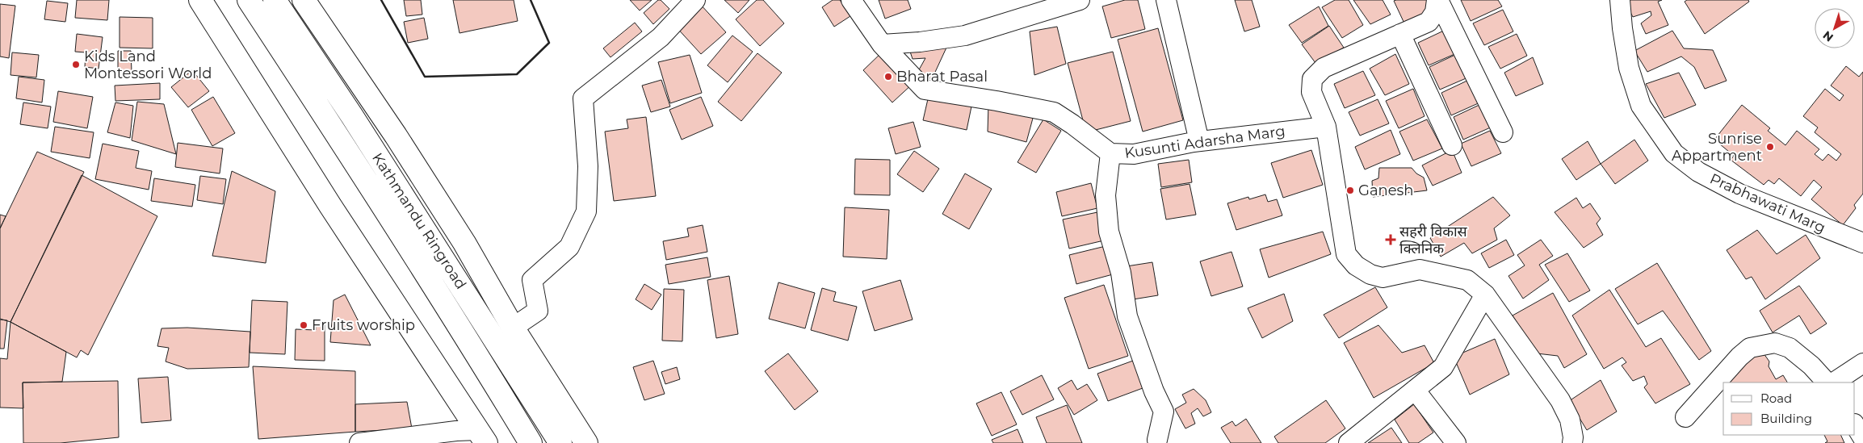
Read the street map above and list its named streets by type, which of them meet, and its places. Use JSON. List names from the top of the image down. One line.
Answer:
{"streets":{"main road":["Kathmandu Ringroad"],"street":["Kusunti Adarsha Marg","Prabhawati Marg"]},"places":{"other":["Kids Land Montessori World","Bharat Pasal","Sunrise Appartment","Ganesh","Fruits worship"],"health":["सहरी विकास क्लिनिक"]},"legend":["Road","Building"],"north":"bottom left"}
